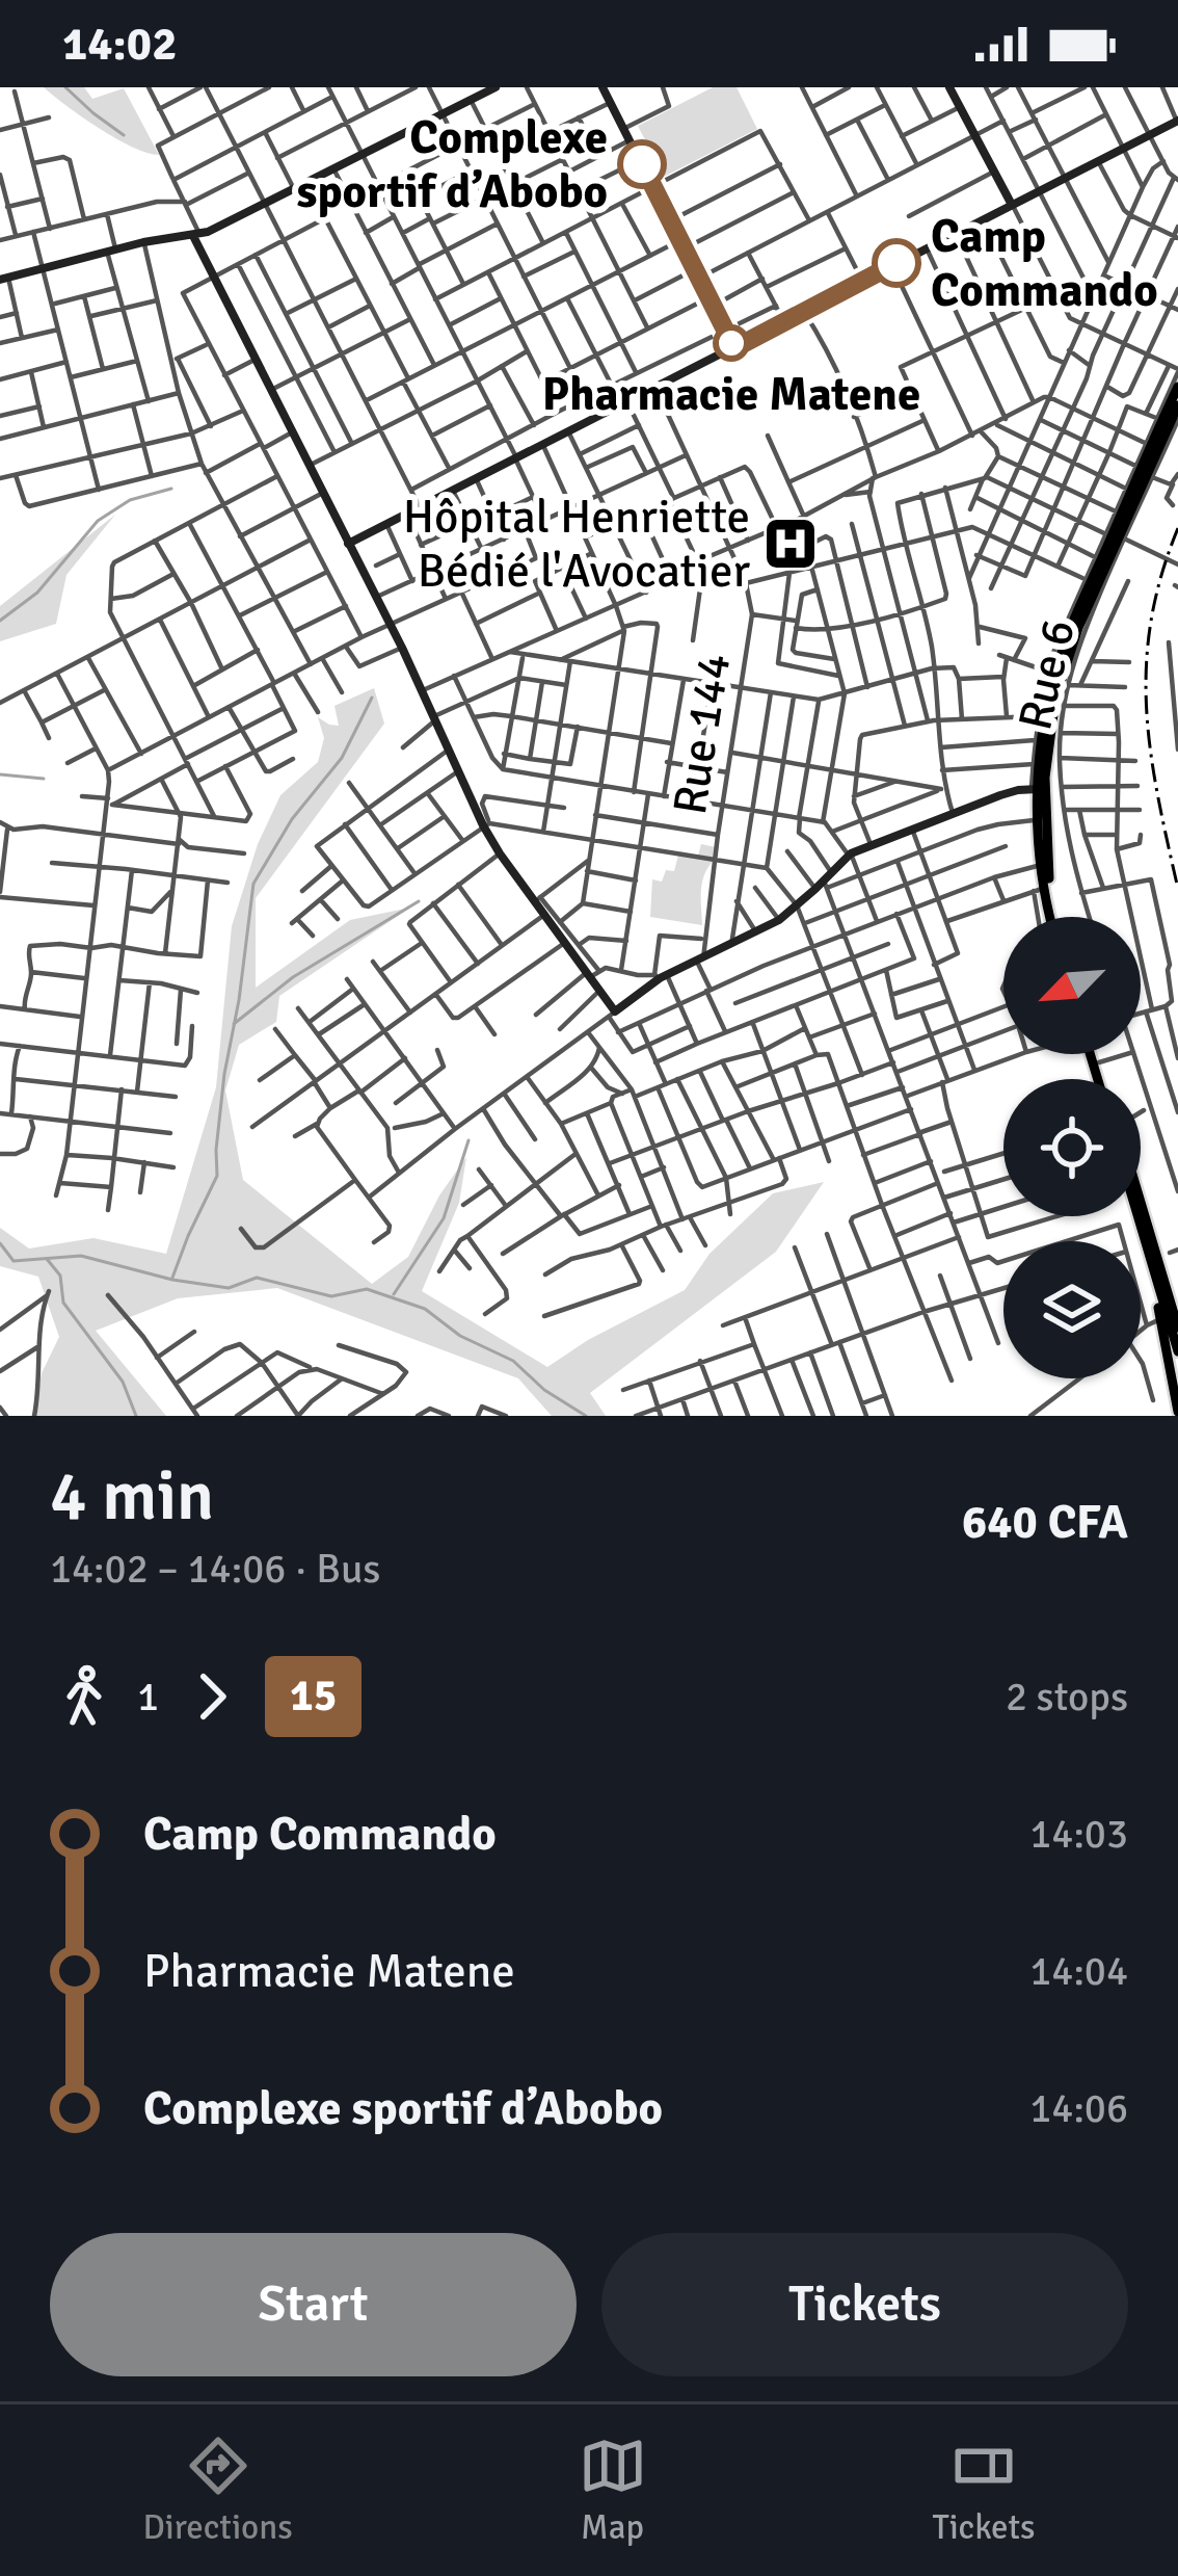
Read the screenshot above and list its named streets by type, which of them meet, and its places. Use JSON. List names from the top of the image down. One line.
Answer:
{"streets":{"street":["Rue 6","Rue 144"]},"places":{"other":["Complexe sportif d’Abobo","Camp Commando","Pharmacie Matene"],"hospital":["Hôpital Henriette Bédié l'Avocatier"]},"lines":["bus line 15"],"north":"bottom left","page":{"status":"14:02","heading":["4 min","14:02 – 14:06 · Bus","640 CFA"],"legs":["1","15","2 stops"],"list":[{"name":"Camp Commando","value":"14:03"},{"name":"Pharmacie Matene","value":"14:04"},{"name":"Complexe sportif d’Abobo","value":"14:06"}],"buttons":["Start","Tickets"],"tabs":["Directions","Map","Tickets"]}}
